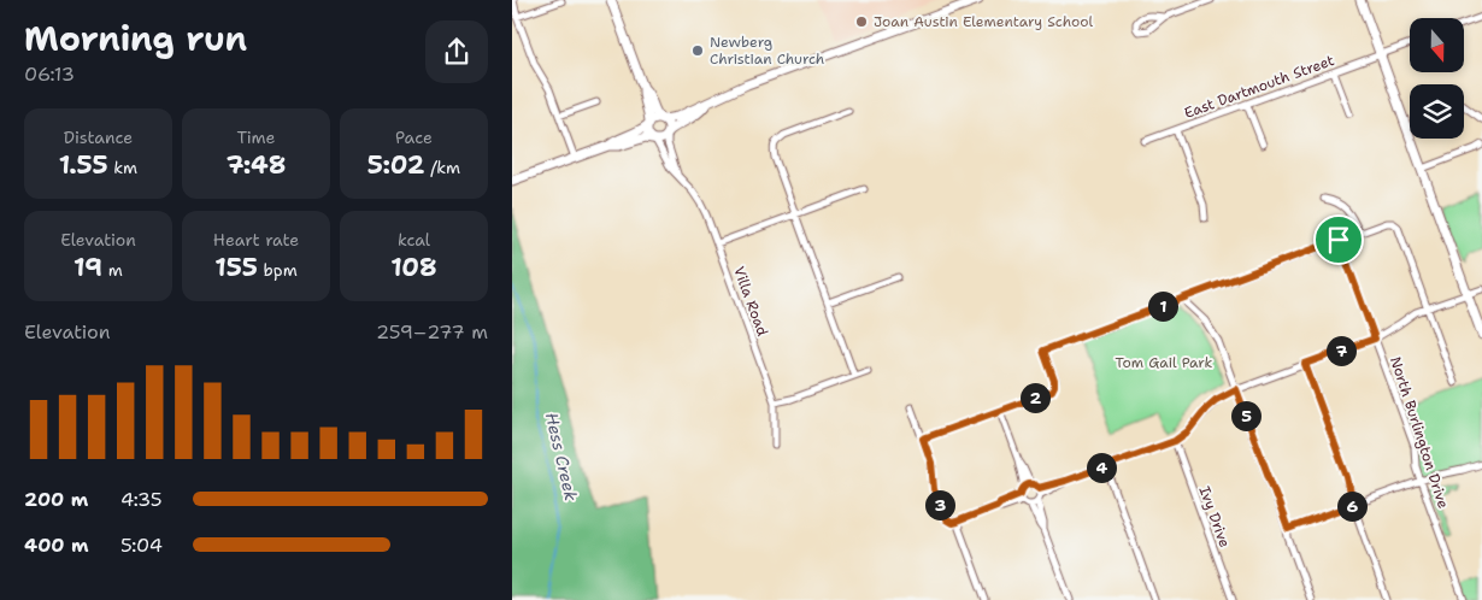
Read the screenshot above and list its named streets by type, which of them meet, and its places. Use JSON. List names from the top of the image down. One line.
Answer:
{"streets":{"street":["East Dartmouth Street","Villa Road","North Burlington Drive","Ivy Drive"]},"water":["Hess Creek"],"parks":["Tom Gail Park"],"places":["Joan Austin Elementary School","Newberg Christian Church"],"north":"bottom","page":{"heading":["Morning run","06:13"],"stats":[["Distance","1.55 km"],["Time","7:48"],["Pace","5:02 /km"],["Elevation","19 m"],["Heart rate","155 bpm"],["kcal","108"]],"pins":["1","7","2","5","4","3","6"],"chart":["Elevation","259–277 m"],"list":[{"name":"200 m","note":"4:35"},{"name":"400 m","note":"5:04"}]}}
